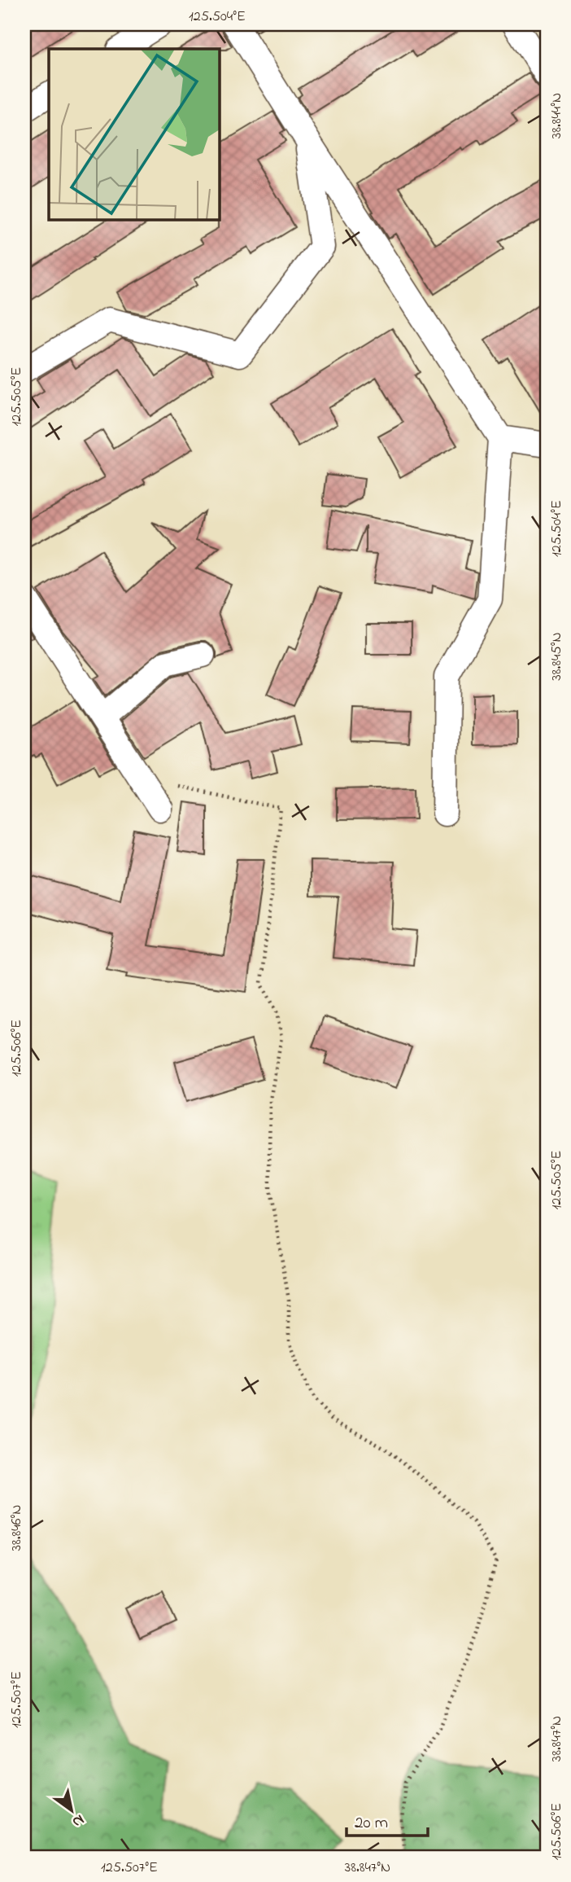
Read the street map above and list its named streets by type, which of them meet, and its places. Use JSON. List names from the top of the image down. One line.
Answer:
{"scale_bar":"20 m","north":"bottom right","coordinates":["125.504°E","38.844°N","125.505°E","38.845°N","125.506°E","38.846°N","125.507°E","38.847°N"]}
